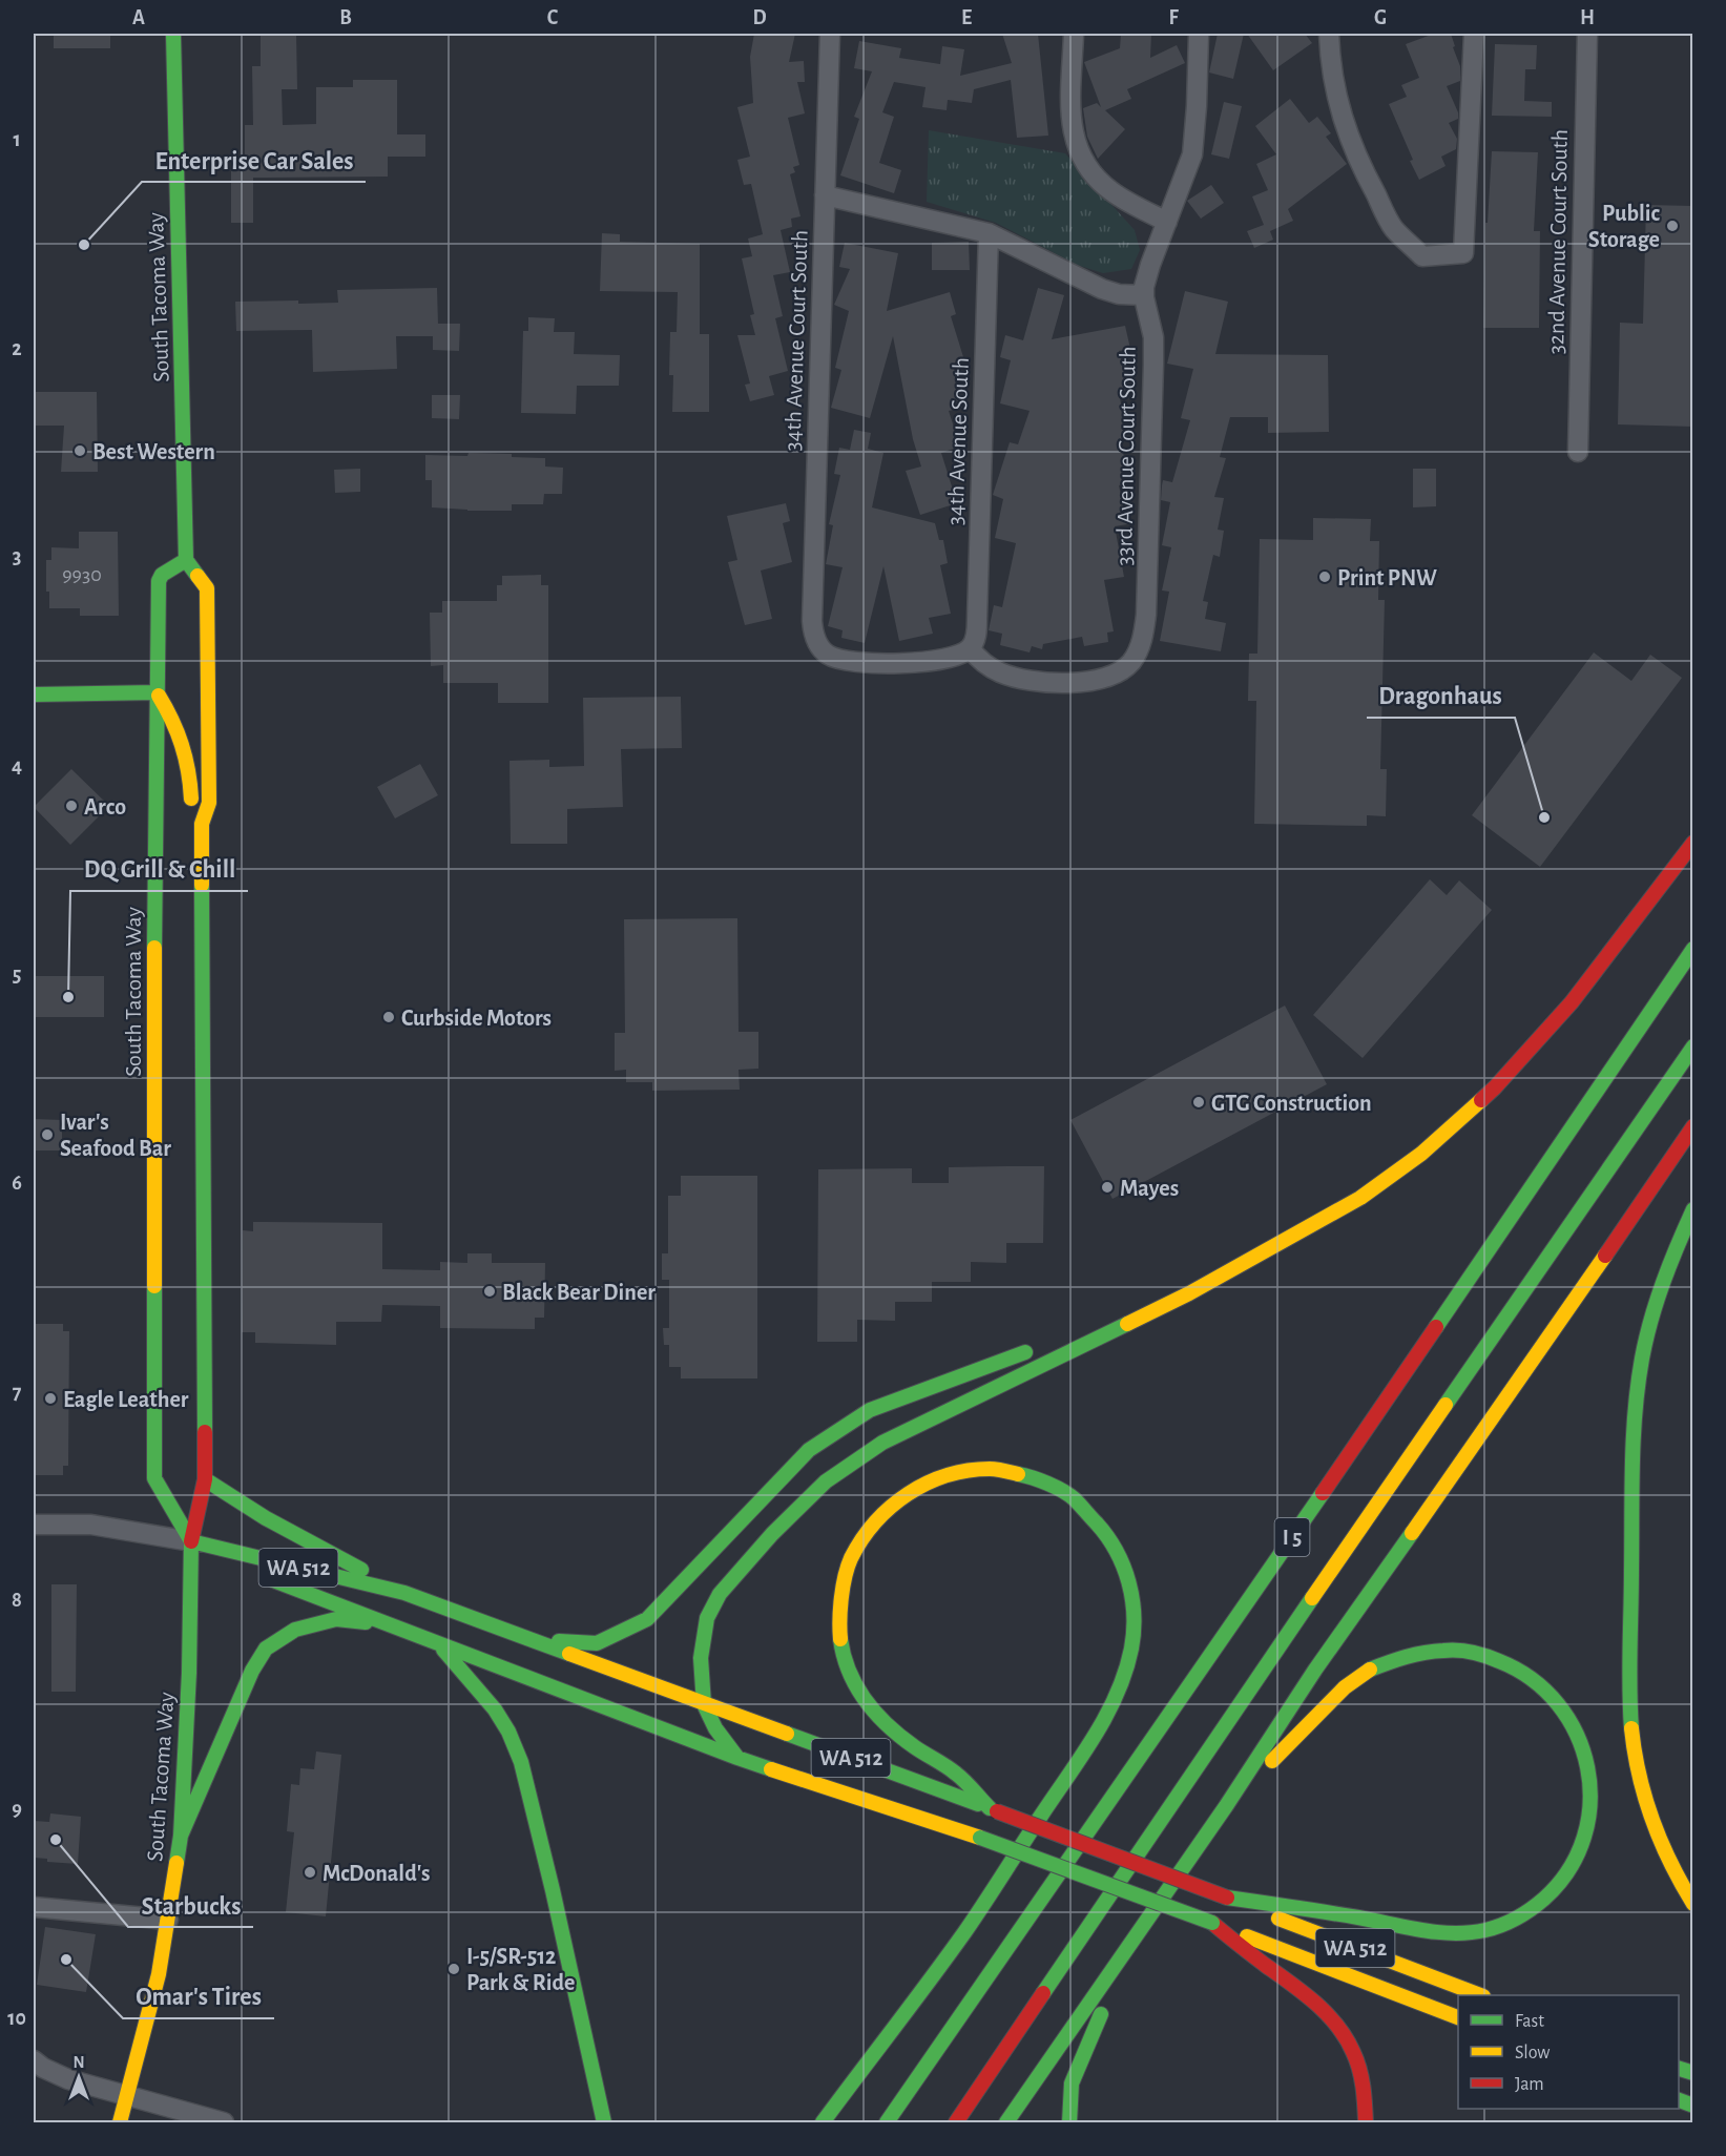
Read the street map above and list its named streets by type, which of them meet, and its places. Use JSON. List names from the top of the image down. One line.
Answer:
{"streets":{"main road":["South Tacoma Way","I 5","WA 512"],"street":["32nd Avenue Court South","34th Avenue Court South","34th Avenue South","33rd Avenue Court South"]},"crossings":[["South Tacoma Way","WA 512"],["34th Avenue Court South","34th Avenue South"],["34th Avenue Court South","33rd Avenue Court South"],["34th Avenue South","33rd Avenue Court South"]],"places":["Public Storage","Enterprise Car Sales","Best Western","Print PNW","Arco","Dragonhaus","DQ Grill & Chill","Curbside Motors","GTG Construction","Ivar's Seafood Bar","Mayes","Black Bear Diner","Eagle Leather","Starbucks","McDonald's","Omar's Tires","I-5/SR-512 Park & Ride"],"house_numbers":["9930"],"legend":["Fast","Slow","Jam"],"north":"top","grid":{"columns":["A","B","C","D","E","F","G","H"],"rows":["1","2","3","4","5","6","7","8","9","10"]}}
